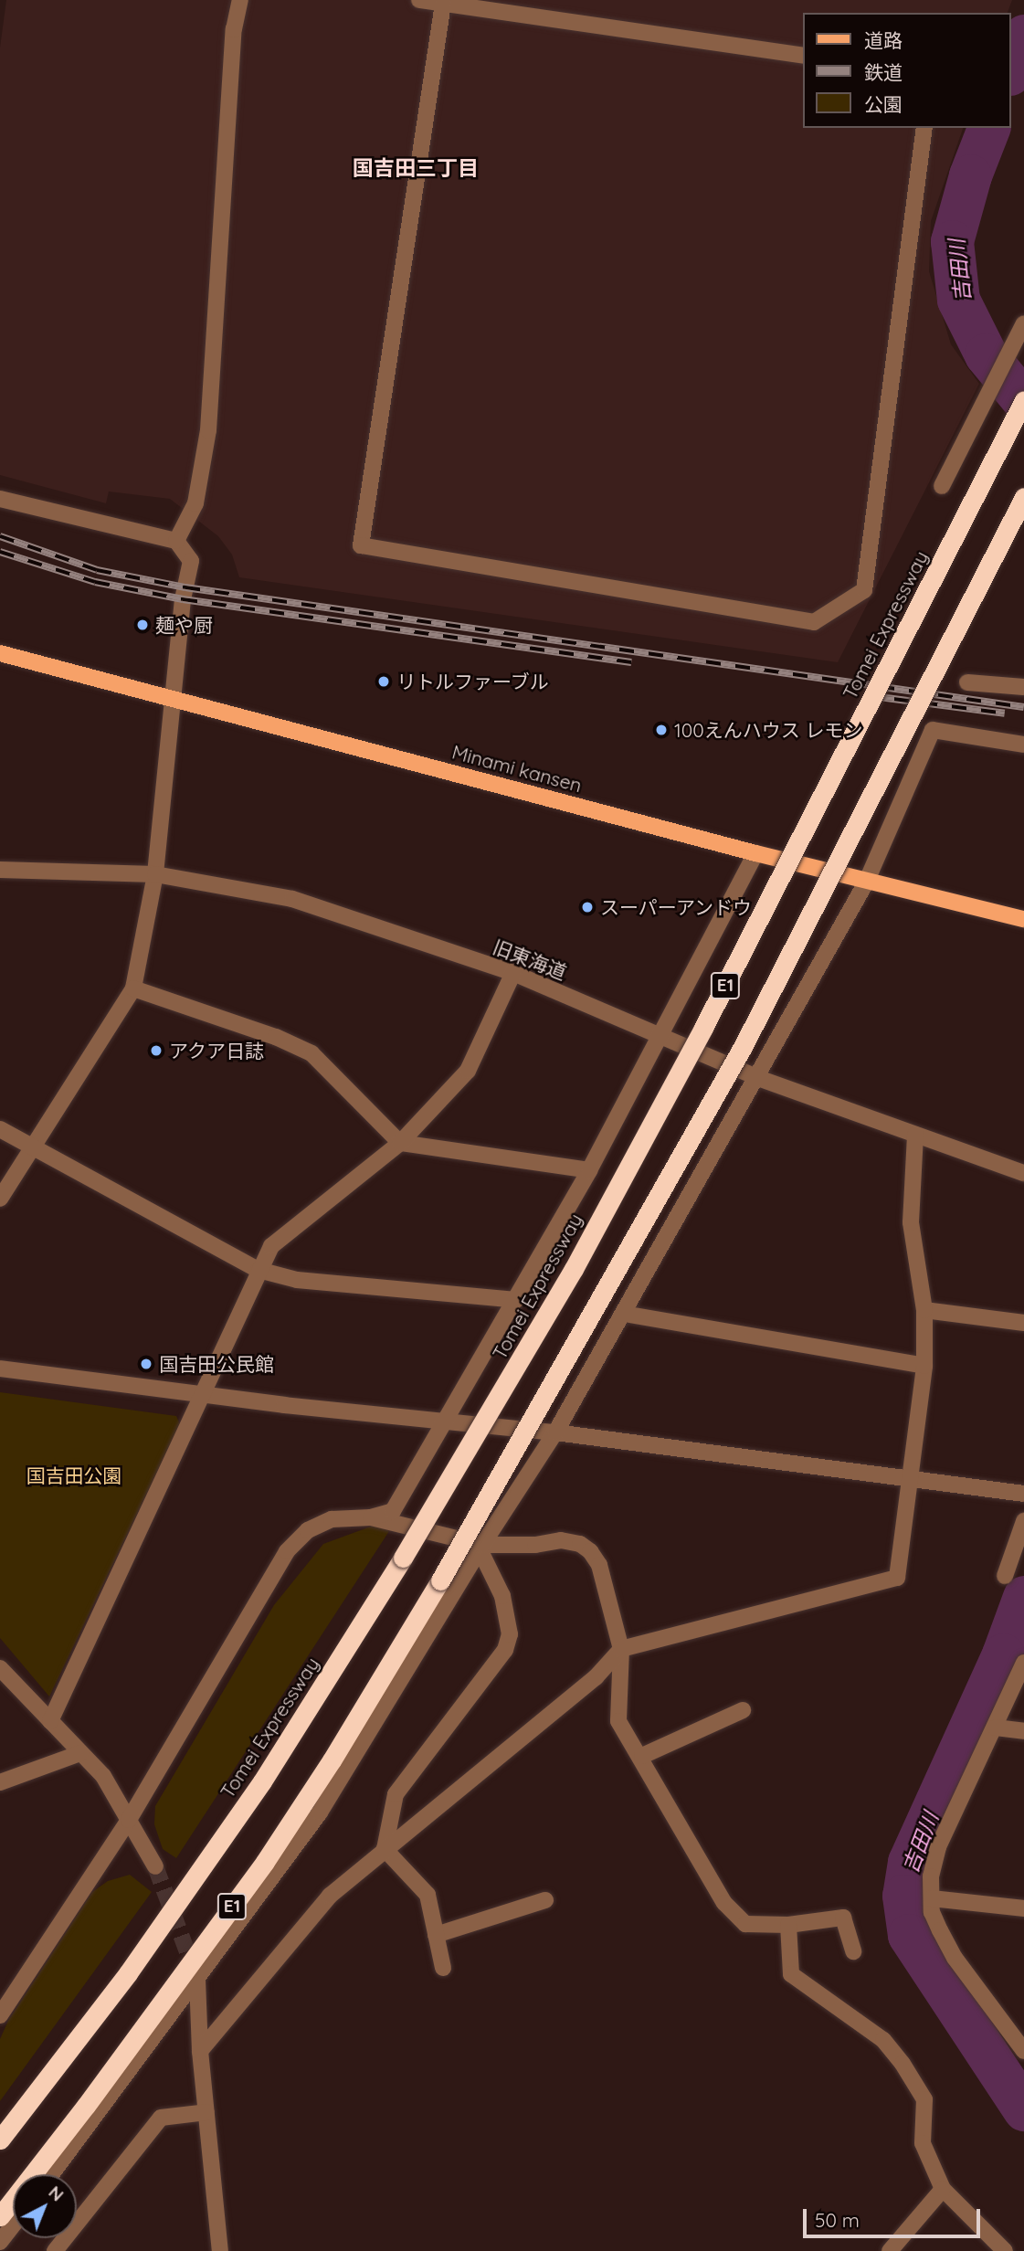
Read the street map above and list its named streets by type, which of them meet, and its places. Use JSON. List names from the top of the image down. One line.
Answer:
{"streets":{"highway":["Tomei Expressway","E1"],"main road":["Minami kansen"],"street":["旧東海道"]},"districts":["国吉田三丁目"],"water":["吉田川"],"parks":["国吉田公園"],"places":["麺や厨","リトルファーブル","100えんハウス レモン","スーパーアンドウ","アクア日誌","国吉田公民館"],"legend":["道路","鉄道","公園"],"scale_bar":"50 m","north":"top right"}
